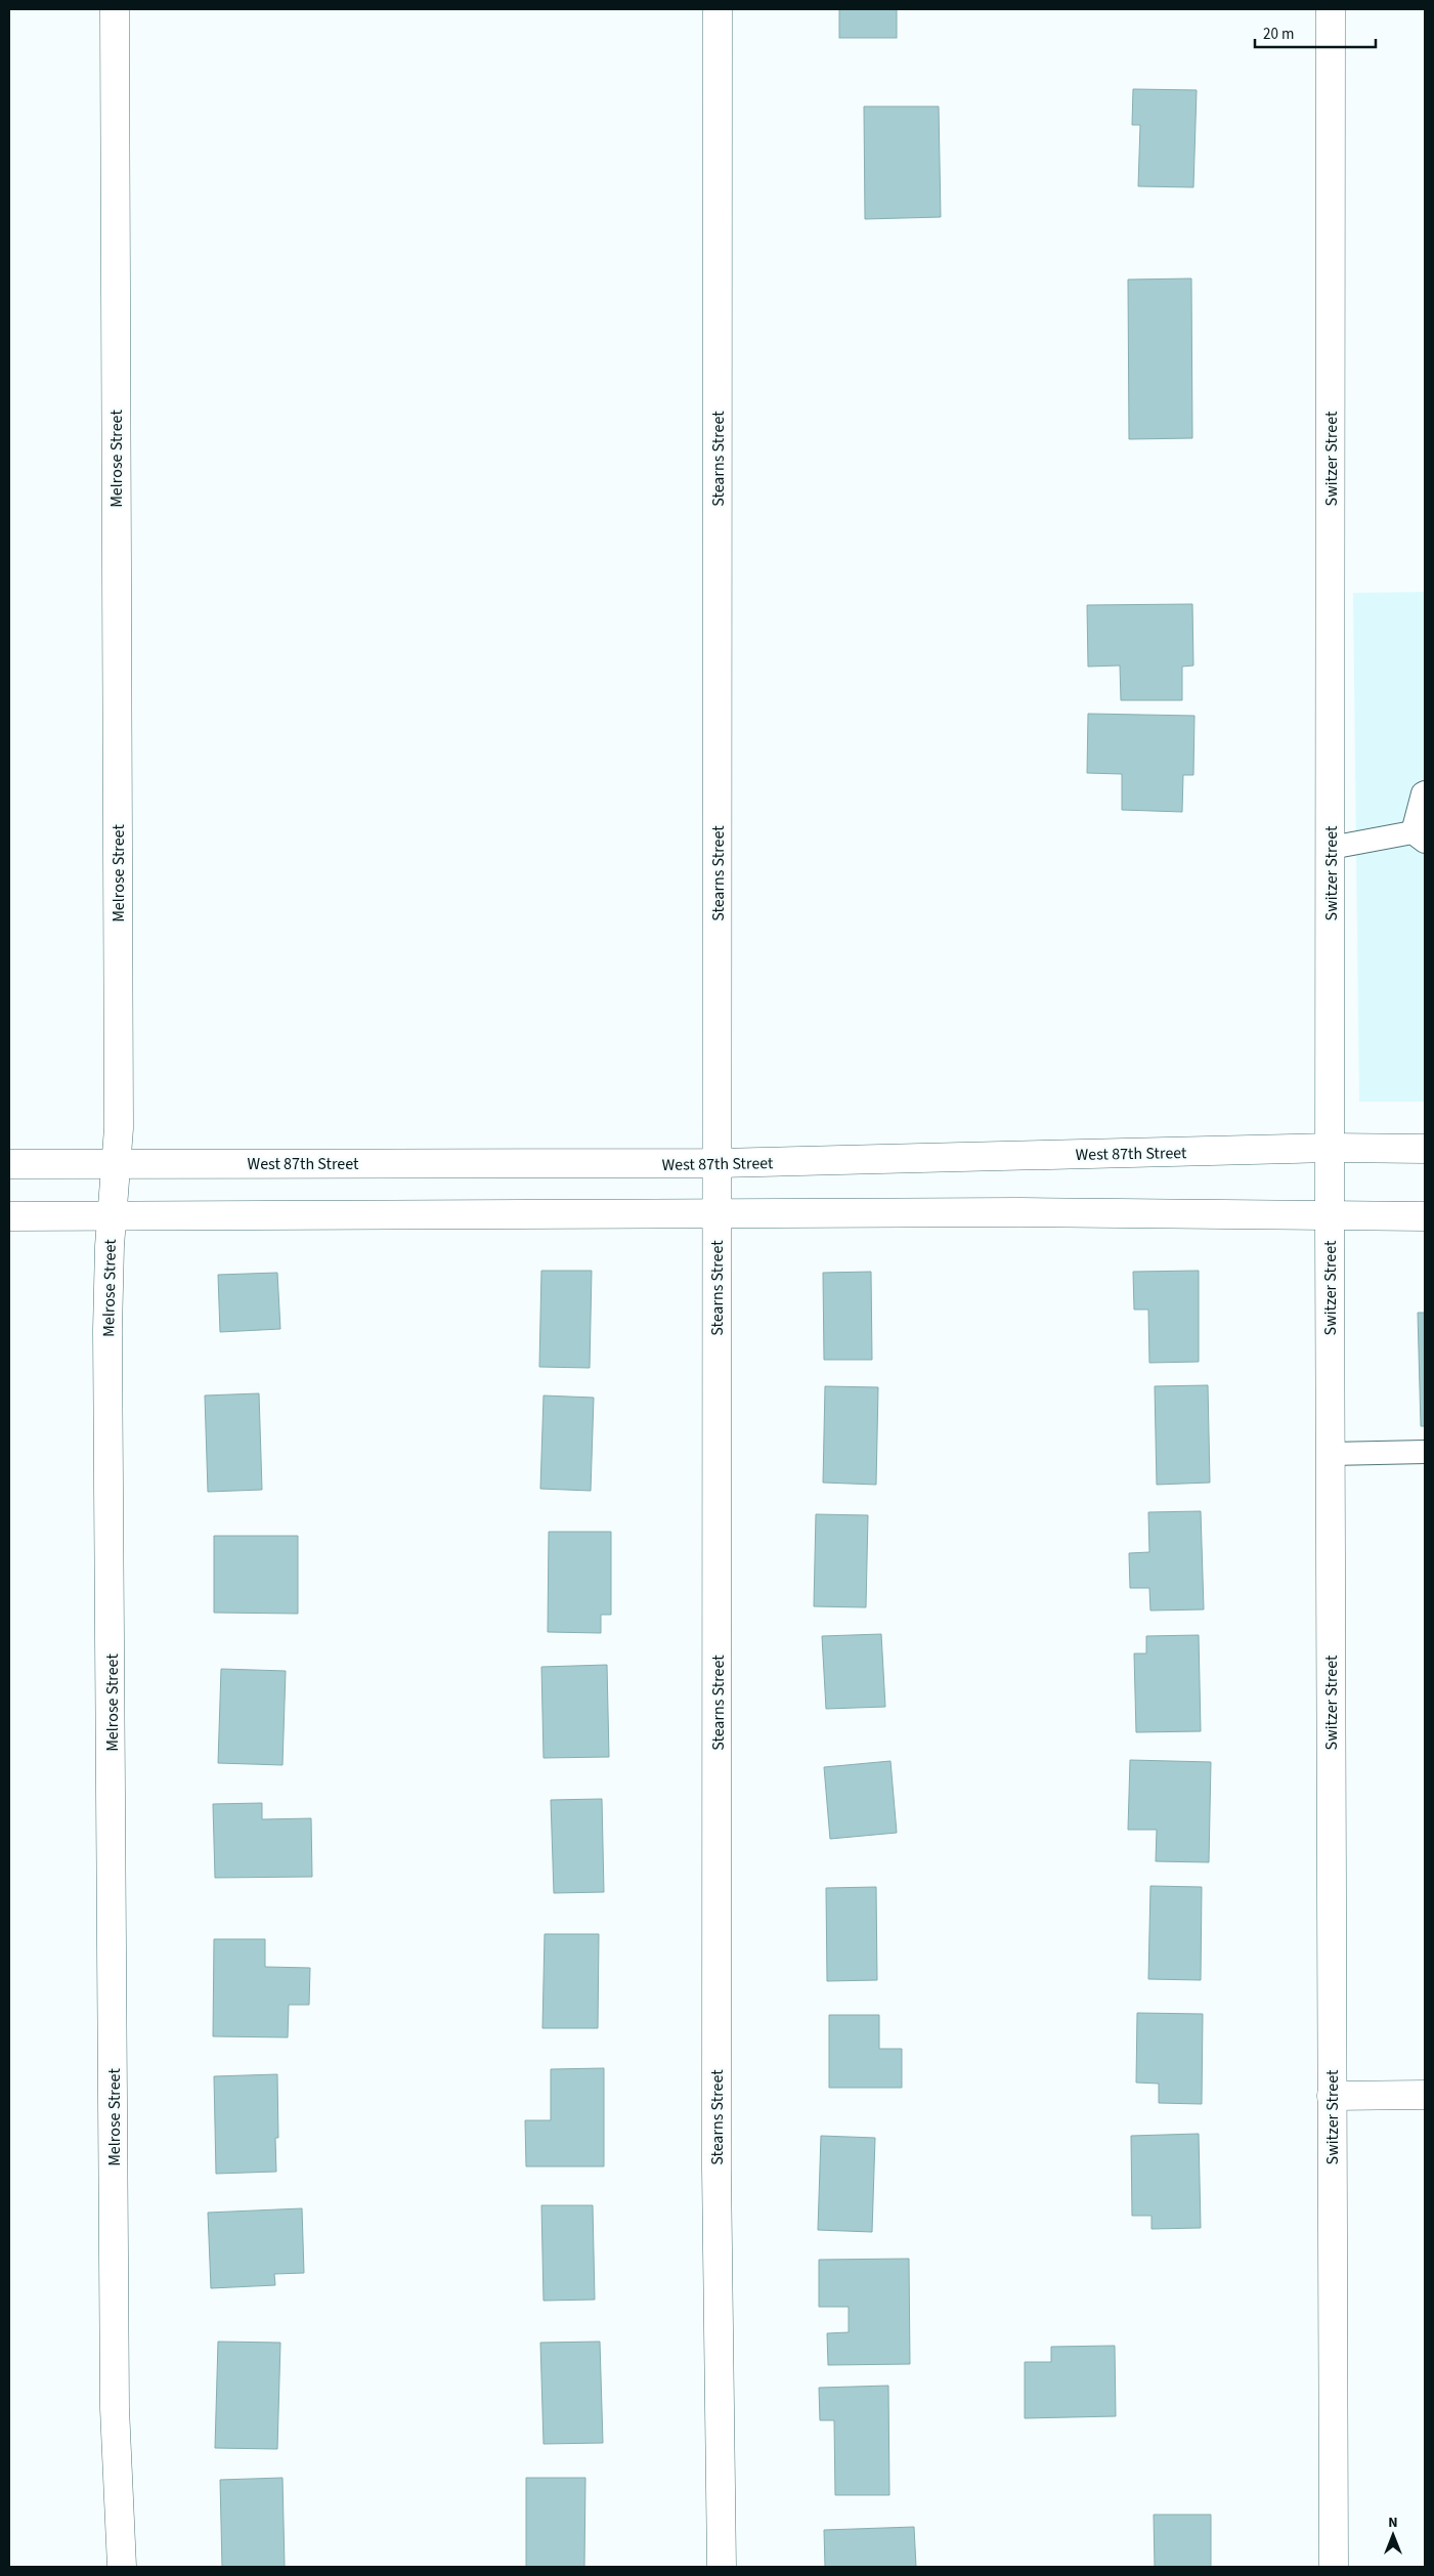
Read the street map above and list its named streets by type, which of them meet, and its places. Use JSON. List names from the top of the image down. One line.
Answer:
{"streets":{"street":["Melrose Street","Stearns Street","Switzer Street","West 87th Street"]},"crossings":[["Melrose Street","West 87th Street"],["Stearns Street","West 87th Street"],["Switzer Street","West 87th Street"]],"scale_bar":"20 m","north":"top"}
